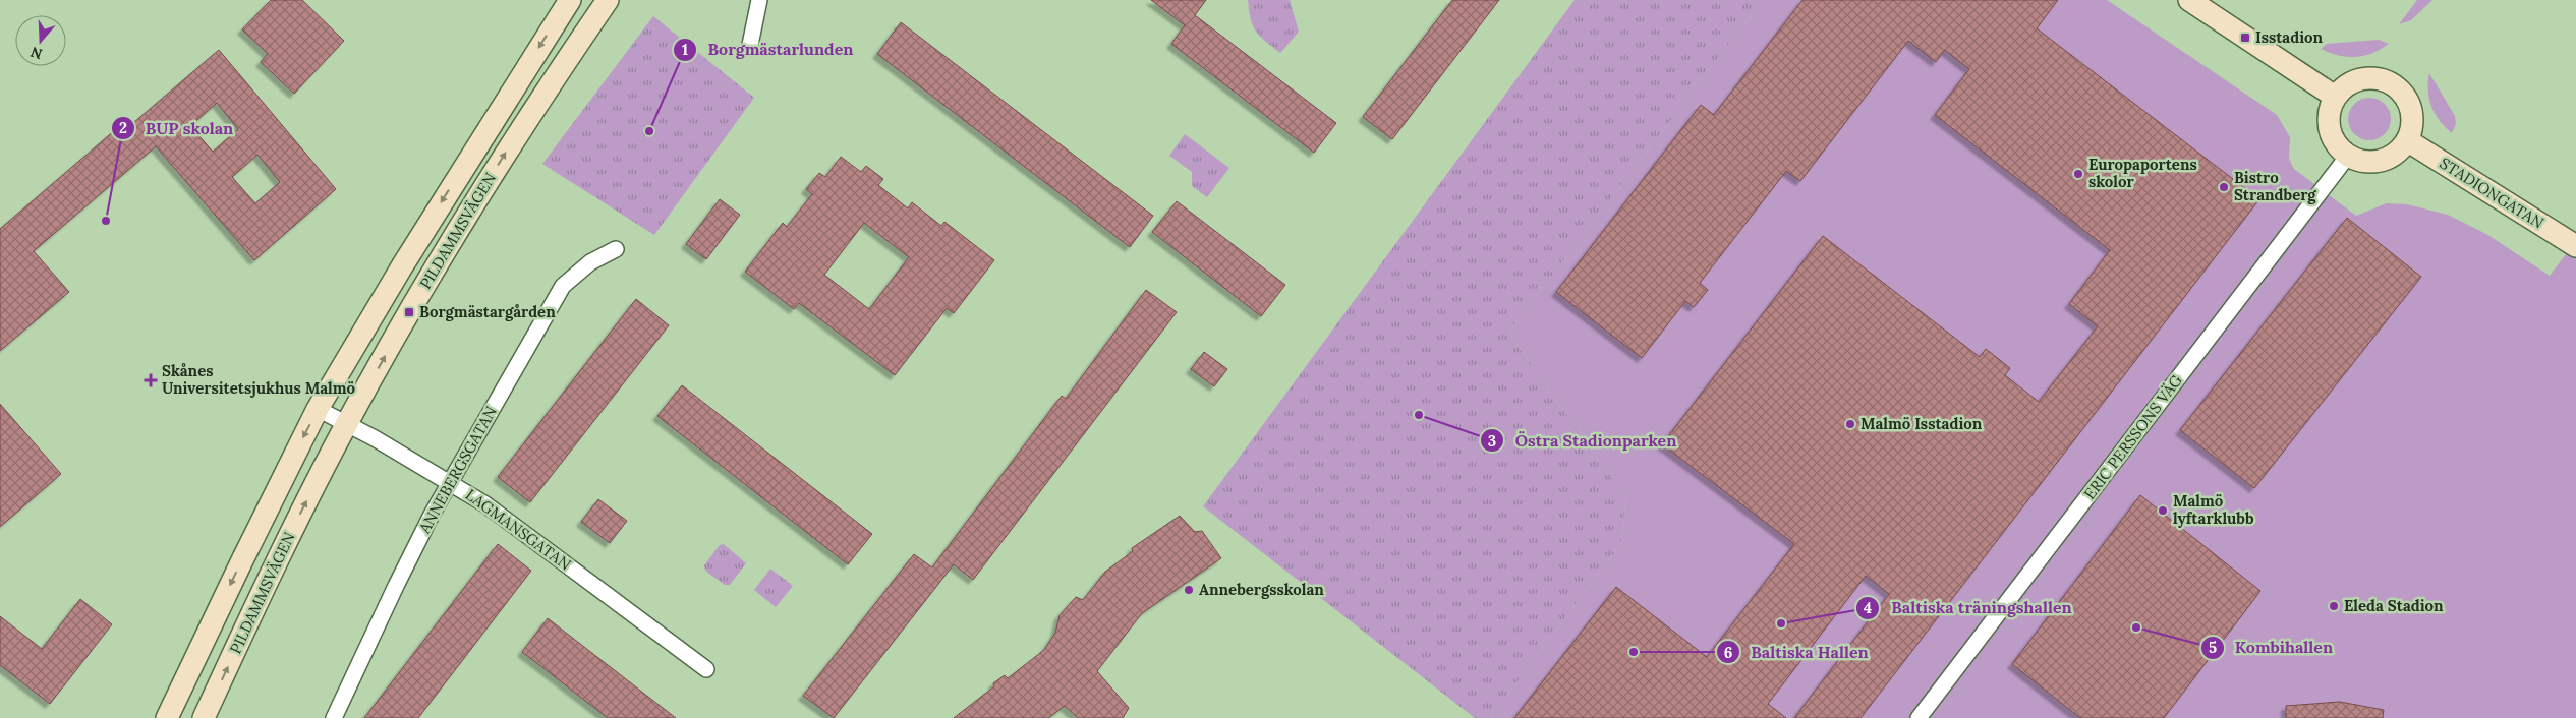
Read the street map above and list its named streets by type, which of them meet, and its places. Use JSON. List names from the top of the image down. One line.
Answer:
{"streets":{"main road":["STADIONGATAN","PILDAMMSVÄGEN"],"street":["ERIC PERSSONS VÄG","ANNEBERGSGATAN","LAGMANSGATAN"]},"crossings":[["STADIONGATAN","ERIC PERSSONS VÄG"],["PILDAMMSVÄGEN","LAGMANSGATAN"],["ANNEBERGSGATAN","LAGMANSGATAN"]],"places":{"transit":["Isstadion","Borgmästargården"],"other":["Borgmästarlunden","Europaportens skolor","Bistro Strandberg","BUP skolan","Östra Stadionparken","Malmö Isstadion","Malmö lyftarklubb","Annebergsskolan","Eleda Stadion","Baltiska träningshallen","Kombihallen","Baltiska Hallen"],"health":["Skånes Universitetsjukhus Malmö"]},"north":"bottom"}
